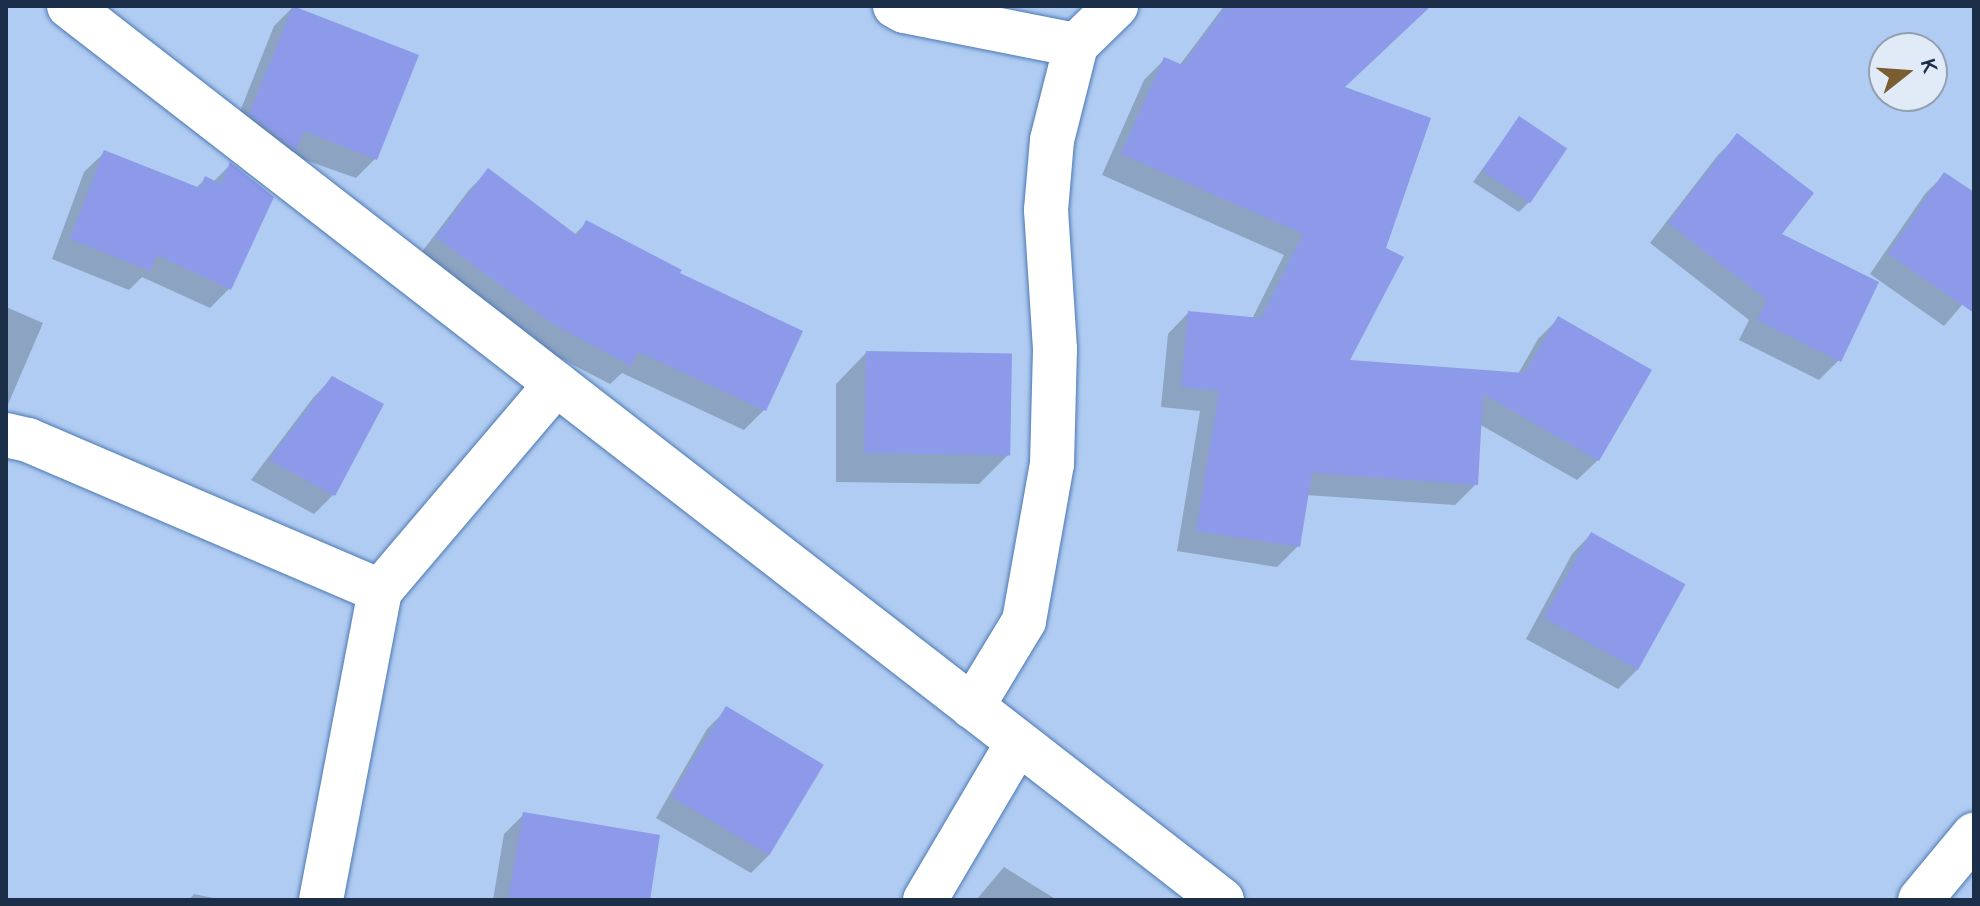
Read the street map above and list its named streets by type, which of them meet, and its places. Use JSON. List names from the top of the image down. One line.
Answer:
{"north":"right"}
